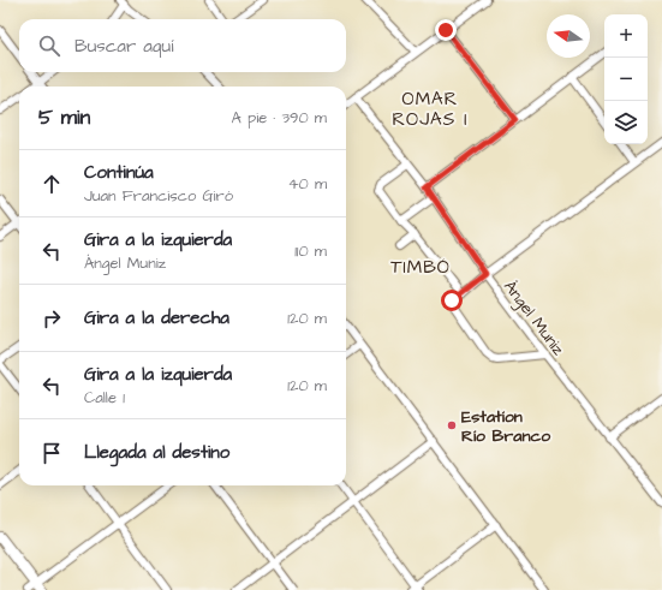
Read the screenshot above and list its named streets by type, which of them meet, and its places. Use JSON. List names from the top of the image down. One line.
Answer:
{"streets":{"street":["Ángel Muniz"]},"districts":["OMAR ROJAS I","TIMBÓ"],"places":["Estatíon Río Branco"],"north":"left","page":{"map_buttons":["+","−"],"search":"Buscar aquí","heading":["5 min","A pie · 390 m"],"list":[["Continúa","Juan Francisco Giró","40 m"],["Gira a la izquierda","Ángel Muniz","110 m"],["Gira a la derecha","120 m"],["Gira a la izquierda","Calle 1","120 m"],"Llegada al destino"]}}
